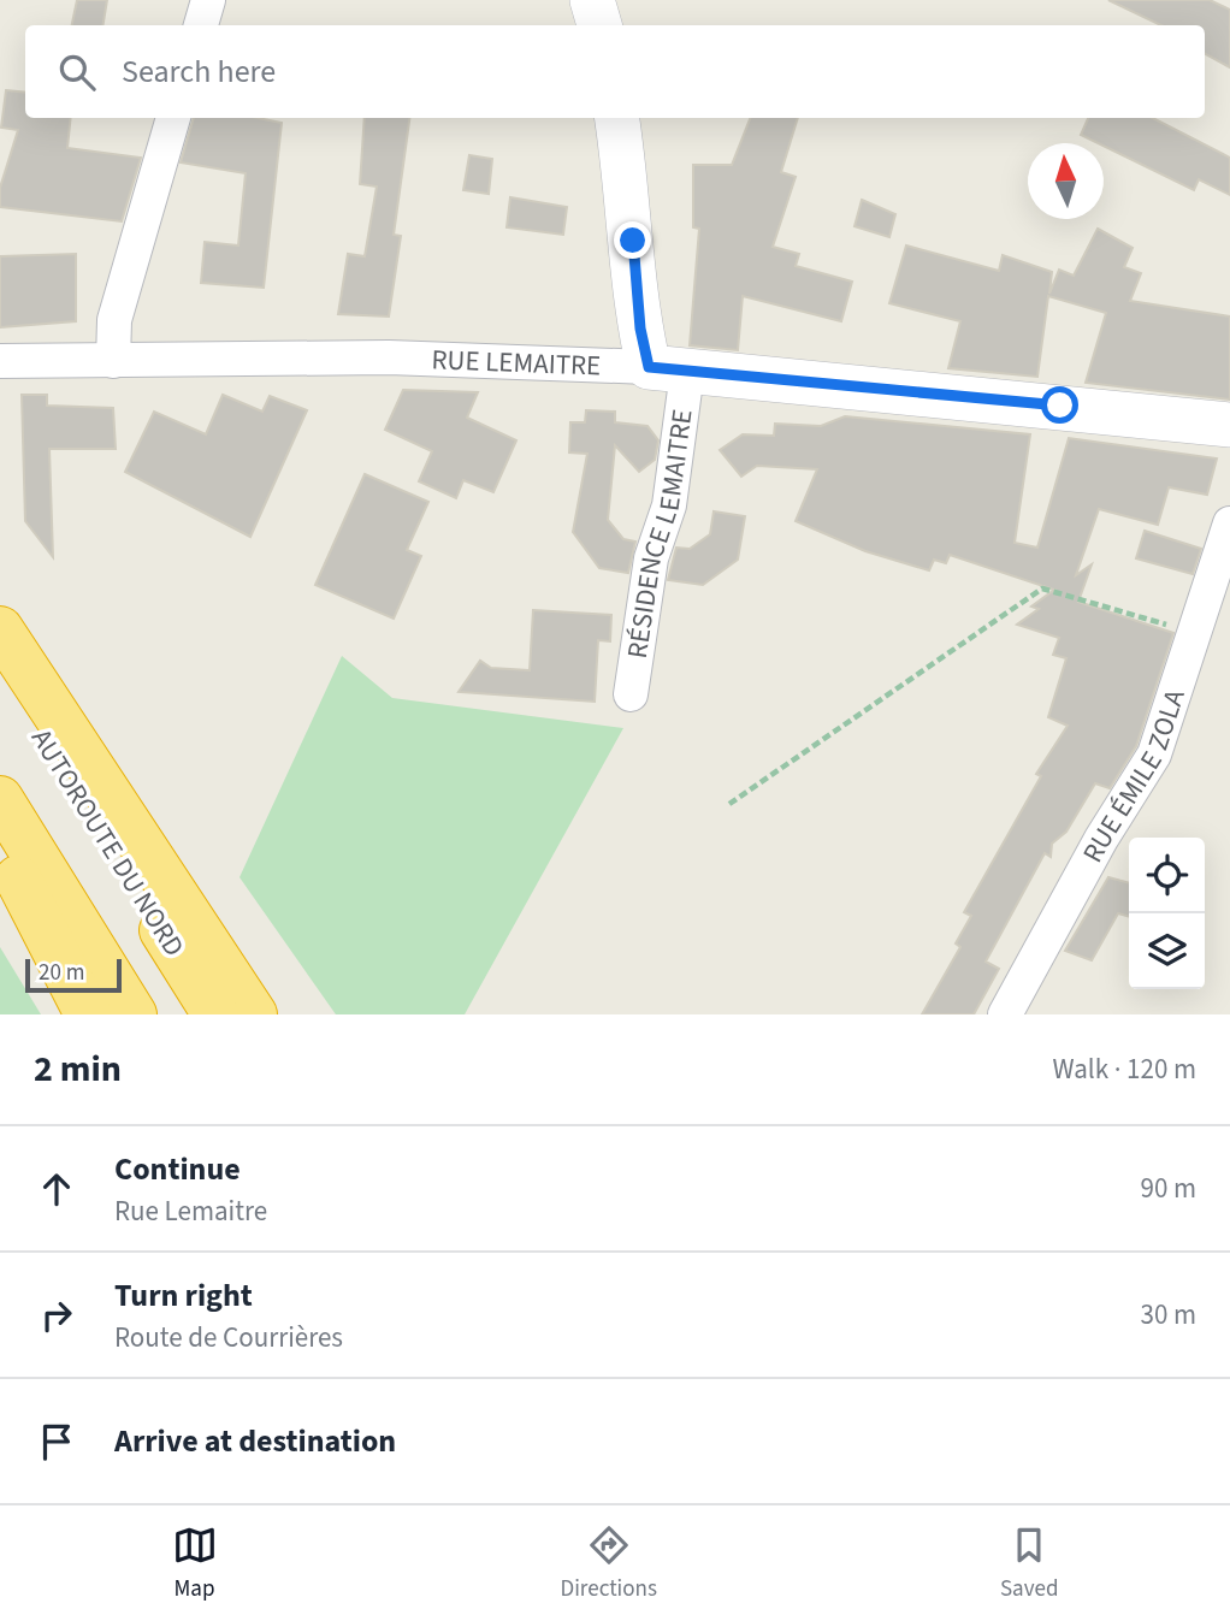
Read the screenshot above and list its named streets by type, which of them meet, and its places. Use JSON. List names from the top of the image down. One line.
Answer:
{"streets":{"highway":["AUTOROUTE DU NORD"],"street":["RUE LEMAITRE","RÉSIDENCE LEMAITRE","RUE ÉMILE ZOLA"]},"crossings":[["RUE LEMAITRE","RÉSIDENCE LEMAITRE"]],"scale_bar":"20 m","north":"top","page":{"search":"Search here","scale":"20 m","heading":["2 min","Walk · 120 m"],"list":[["Continue","Rue Lemaitre","90 m"],["Turn right","Route de Courrières","30 m"],"Arrive at destination"],"nav":["Map","Directions","Saved"]}}
